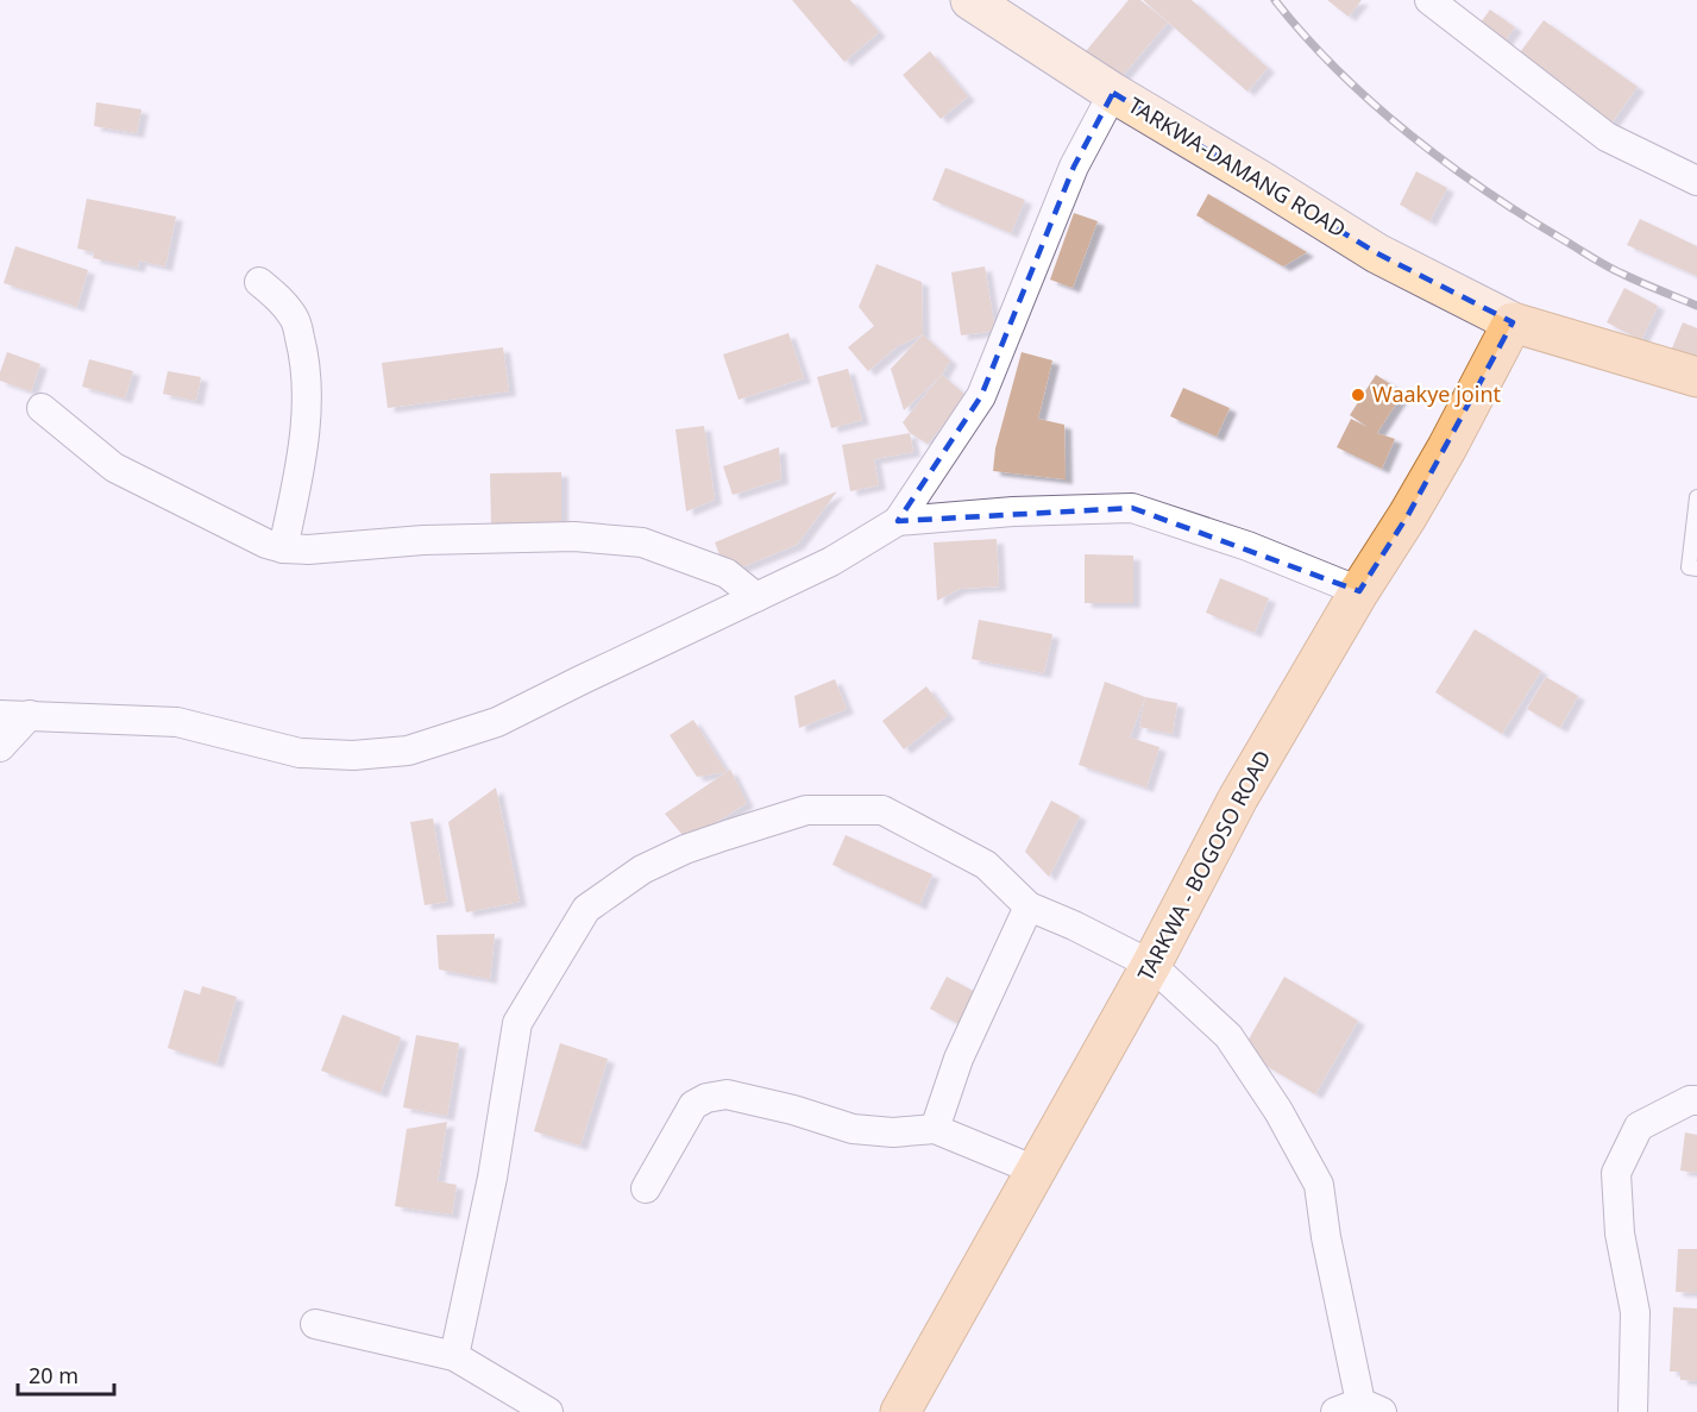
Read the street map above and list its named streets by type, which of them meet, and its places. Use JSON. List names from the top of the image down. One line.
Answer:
{"streets":{"main road":["TARKWA-DAMANG ROAD","TARKWA - BOGOSO ROAD"]},"crossings":[["TARKWA-DAMANG ROAD","TARKWA - BOGOSO ROAD"]],"places":["Waakye joint"],"scale_bar":"20 m"}
